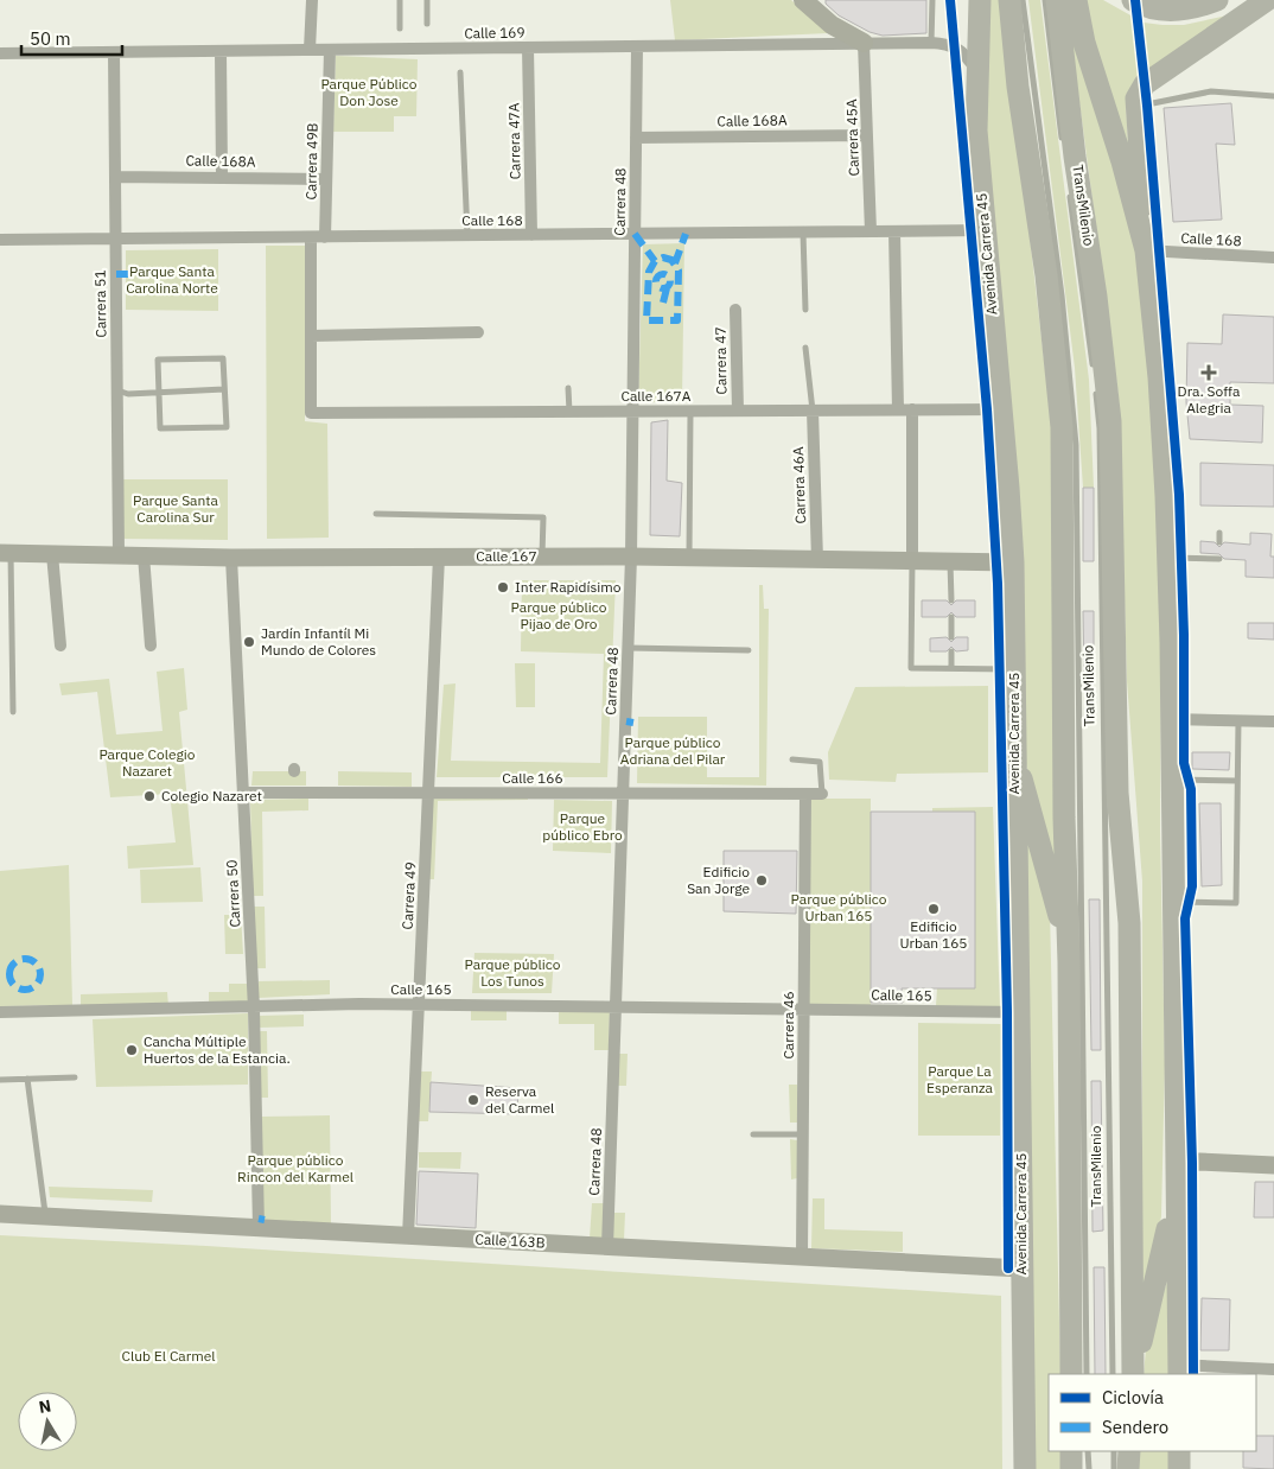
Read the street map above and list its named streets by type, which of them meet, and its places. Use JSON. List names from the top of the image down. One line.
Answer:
{"streets":{"highway":["Avenida Carrera 45"],"street":["Calle 169","Calle 168A","Carrera 45A","Carrera 47A","Carrera 49B","Carrera 48","Calle 168","Carrera 51","Carrera 47","Calle 167A","Carrera 46A","Calle 167","Calle 166","Carrera 50","Carrera 49","Calle 165","Carrera 46","Calle 163B"],"lane":["TransMilenio"]},"crossings":[["Calle 169","Carrera 45A"],["Calle 169","Carrera 47A"],["Calle 169","Carrera 49B"],["Calle 169","Carrera 48"],["Calle 169","Avenida Carrera 45"],["Calle 169","Carrera 51"],["Calle 168A","Carrera 45A"],["Calle 168A","Carrera 49B"],["Calle 168A","Carrera 48"],["Calle 168A","Carrera 51"],["Carrera 45A","Calle 168"],["Carrera 47A","Calle 168"],["Carrera 49B","Calle 168"],["Carrera 48","Calle 168"],["Carrera 48","Calle 167A"],["Carrera 48","Calle 167"],["Carrera 48","Calle 166"],["Carrera 48","Calle 165"],["Carrera 48","Calle 163B"],["Calle 168","Avenida Carrera 45"],["Calle 168","Carrera 51"],["Avenida Carrera 45","Calle 167A"],["Avenida Carrera 45","Calle 167"],["Avenida Carrera 45","Calle 165"],["Avenida Carrera 45","Calle 163B"],["Carrera 51","Calle 167"],["Carrera 47","Calle 167A"],["Calle 167A","Carrera 46A"],["Carrera 46A","Calle 167"],["Calle 167","Carrera 50"],["Calle 167","Carrera 49"],["Calle 166","Carrera 50"],["Calle 166","Carrera 49"],["Calle 166","Carrera 46"],["Carrera 50","Calle 165"],["Carrera 50","Calle 163B"],["Carrera 49","Calle 165"],["Carrera 49","Calle 163B"],["Calle 165","Carrera 46"],["Carrera 46","Calle 163B"]],"parks":["Parque Público Don Jose","Parque Santa Carolina Norte","Parque Santa Carolina Sur","Parque público Pijao de Oro","Parque público Adriana del Pilar","Parque Colegio Nazaret","Parque público Ebro","Parque público Urban 165","Parque público Los Tunos","Parque La Esperanza","Parque público Rincon del Karmel","Club El Carmel"],"places":{"health":["Dra. Soffa Alegria"],"other":["Inter Rapidísimo","Jardín Infantíl Mi Mundo de Colores","Colegio Nazaret","Edificio San Jorge","Edificio Urban 165","Cancha Múltiple Huertos de la Estancia.","Reserva del Carmel"]},"legend":["Ciclovía","Sendero"],"scale_bar":"50 m","north":"top"}
